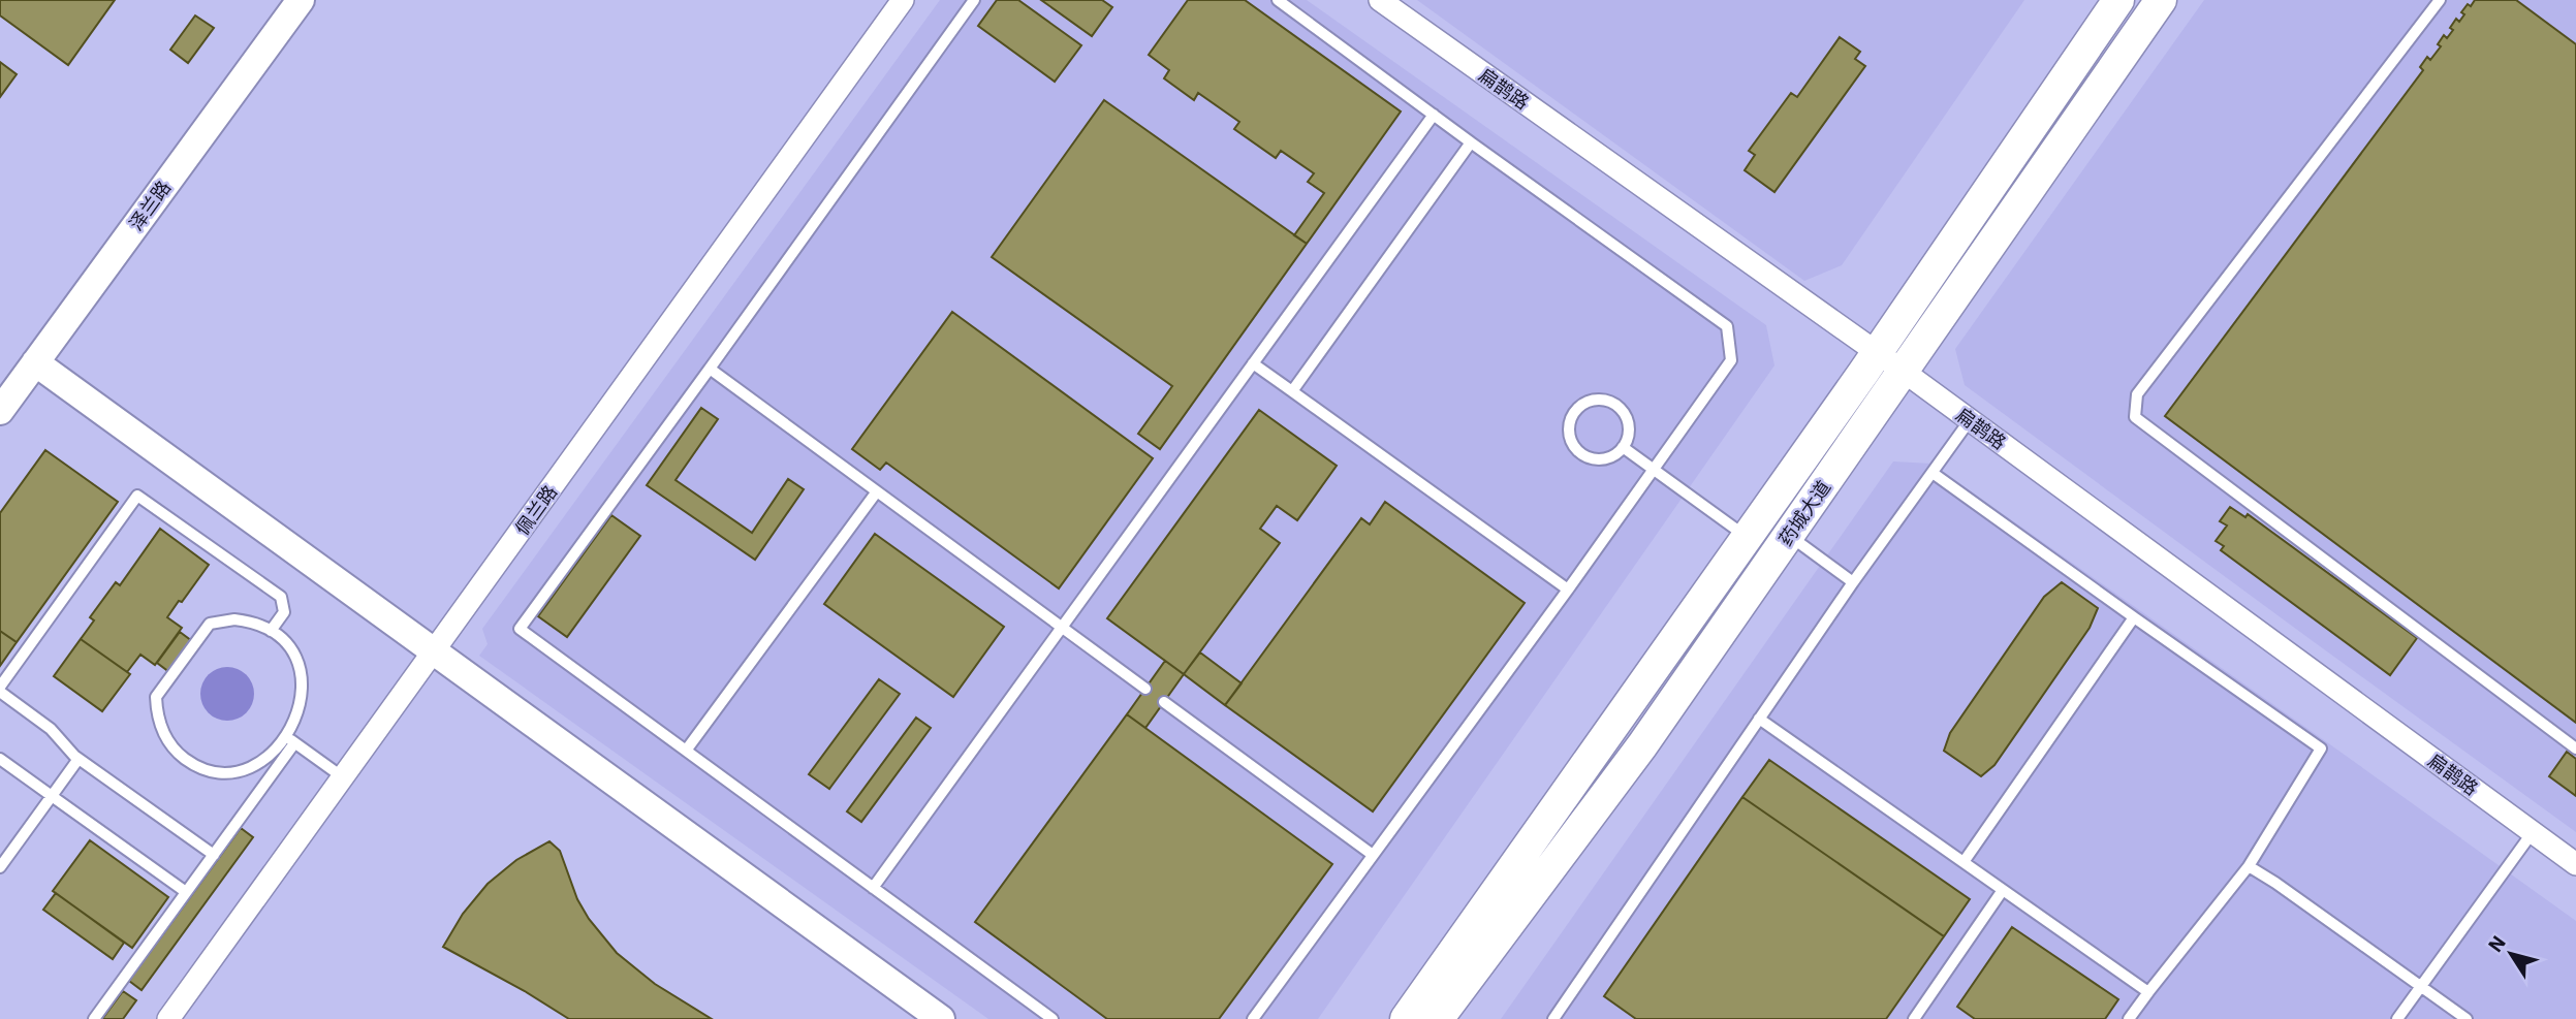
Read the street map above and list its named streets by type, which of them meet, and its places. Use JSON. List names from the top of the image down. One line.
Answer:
{"streets":{"main road":["药城大道"],"street":["扁鹊路","泽兰路","佩兰路"]},"crossings":[["扁鹊路","药城大道"]],"north":"top left"}
